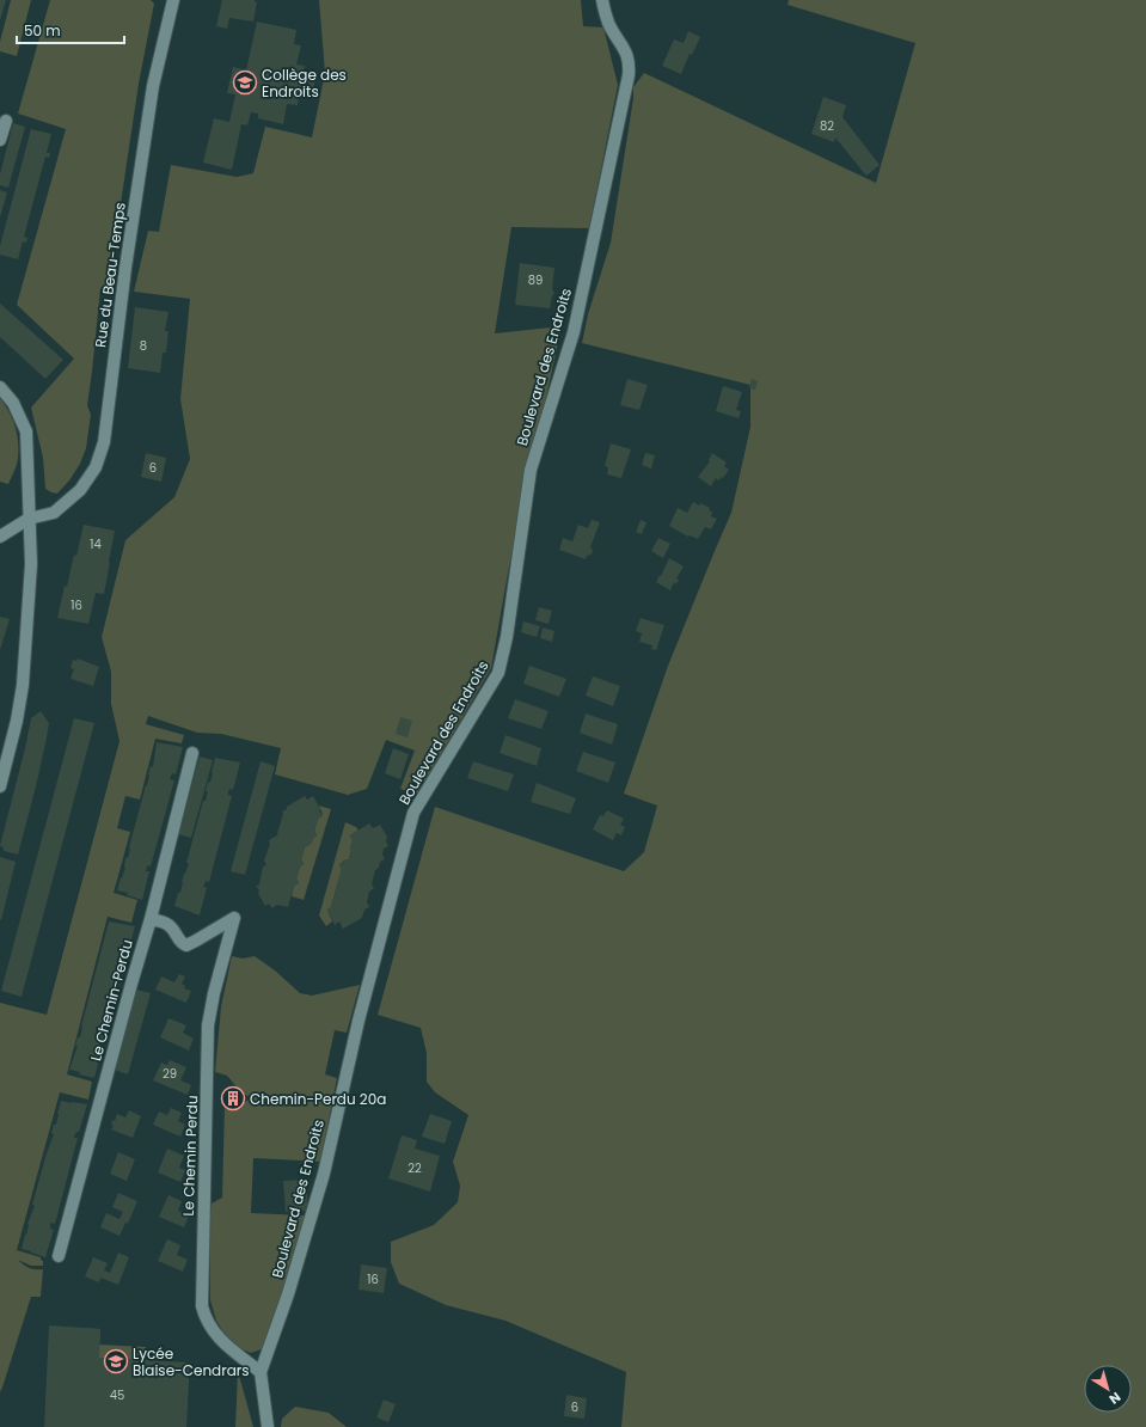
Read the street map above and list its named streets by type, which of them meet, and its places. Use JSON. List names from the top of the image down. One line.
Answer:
{"streets":{"street":["Rue du Beau-Temps","Boulevard des Endroits","Le Chemin-Perdu","Le Chemin Perdu"]},"crossings":[["Boulevard des Endroits","Le Chemin Perdu"],["Le Chemin-Perdu","Le Chemin Perdu"]],"places":{"school or university":["Collège des Endroits","Lycée Blaise-Cendrars"],"building":["Chemin-Perdu 20a"]},"house_numbers":["82","89","8","6","14","16","29","22","16","45","6"],"scale_bar":"50 m","north":"bottom right"}
